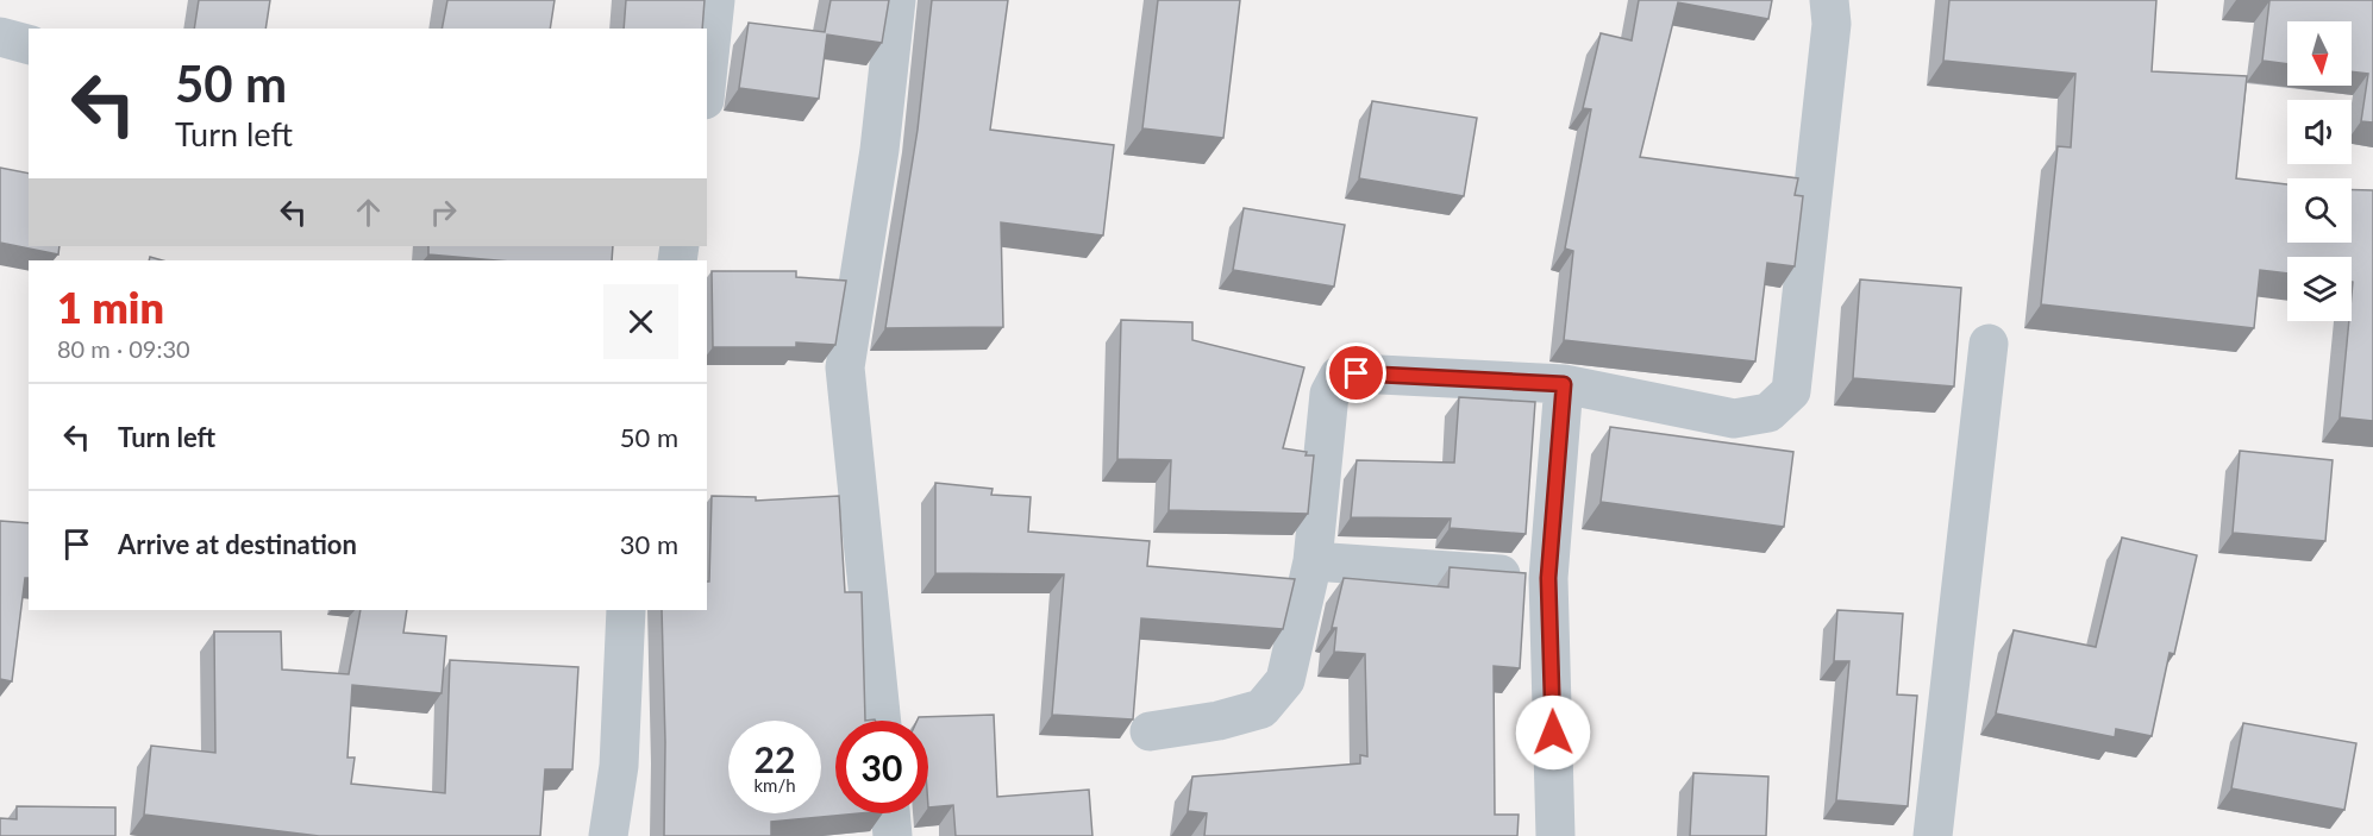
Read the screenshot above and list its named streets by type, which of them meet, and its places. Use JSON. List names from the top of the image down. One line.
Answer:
{"north":"bottom","page":{"turn":["50 m","Turn left"],"heading":["1 min","80 m · 09:30"],"list":[{"name":"Turn left","value":"50 m"},{"name":"Arrive at destination","value":"30 m"}],"speed":"22 km/h","limit":"30"}}
